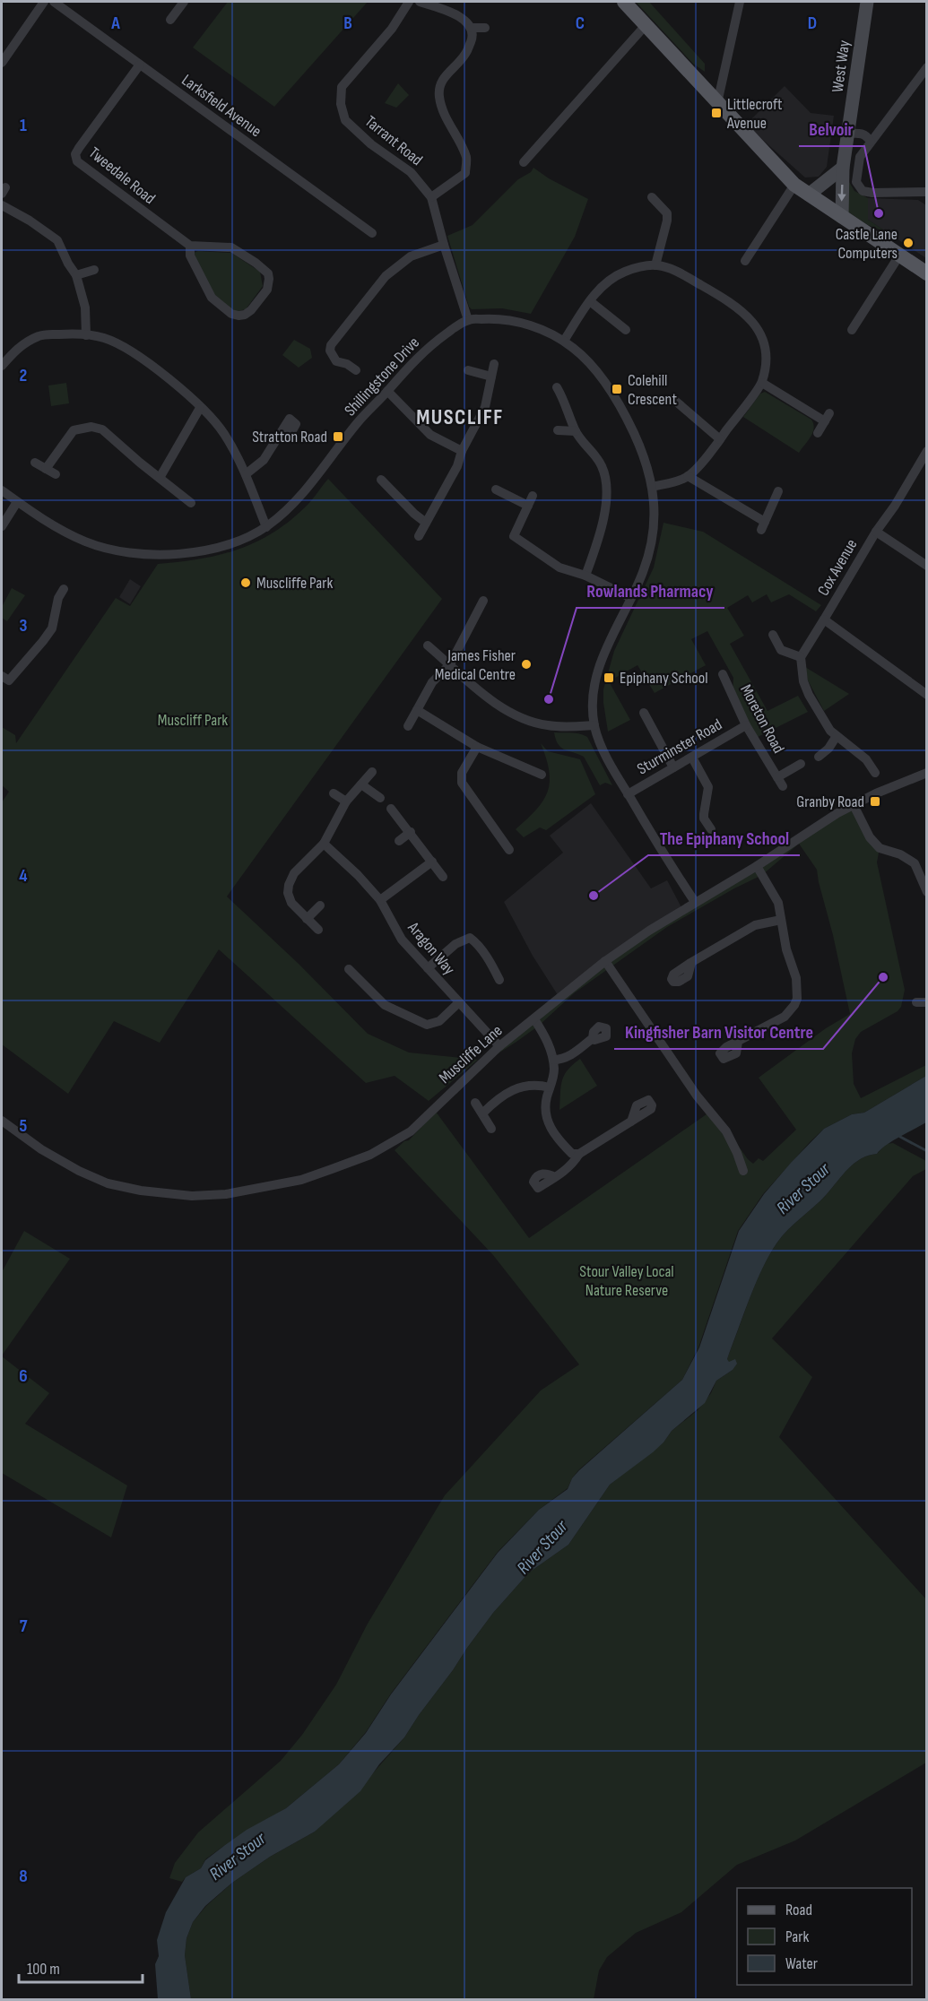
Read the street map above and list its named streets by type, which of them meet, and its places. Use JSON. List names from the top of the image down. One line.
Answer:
{"streets":{"street":["West Way","Larksfield Avenue","Tarrant Road","Tweedale Road","Shillingstone Drive","Cox Avenue","Moreton Road","Sturminster Road","Aragon Way","Muscliffe Lane"]},"crossings":[["Larksfield Avenue","Tweedale Road"],["Tarrant Road","Shillingstone Drive"],["Moreton Road","Sturminster Road"],["Aragon Way","Muscliffe Lane"]],"districts":["MUSCLIFF"],"water":["River Stour"],"parks":["Muscliff Park","Stour Valley Local Nature Reserve"],"places":{"transit":["Littlecroft Avenue","Colehill Crescent","Stratton Road","Epiphany School","Granby Road"],"other":["Belvoir","Castle Lane Computers","Muscliffe Park","James Fisher Medical Centre","Rowlands Pharmacy","The Epiphany School","Kingfisher Barn Visitor Centre"]},"legend":["Road","Park","Water"],"scale_bar":"100 m","grid":{"columns":["A","B","C","D"],"rows":["1","2","3","4","5","6","7","8"]}}
